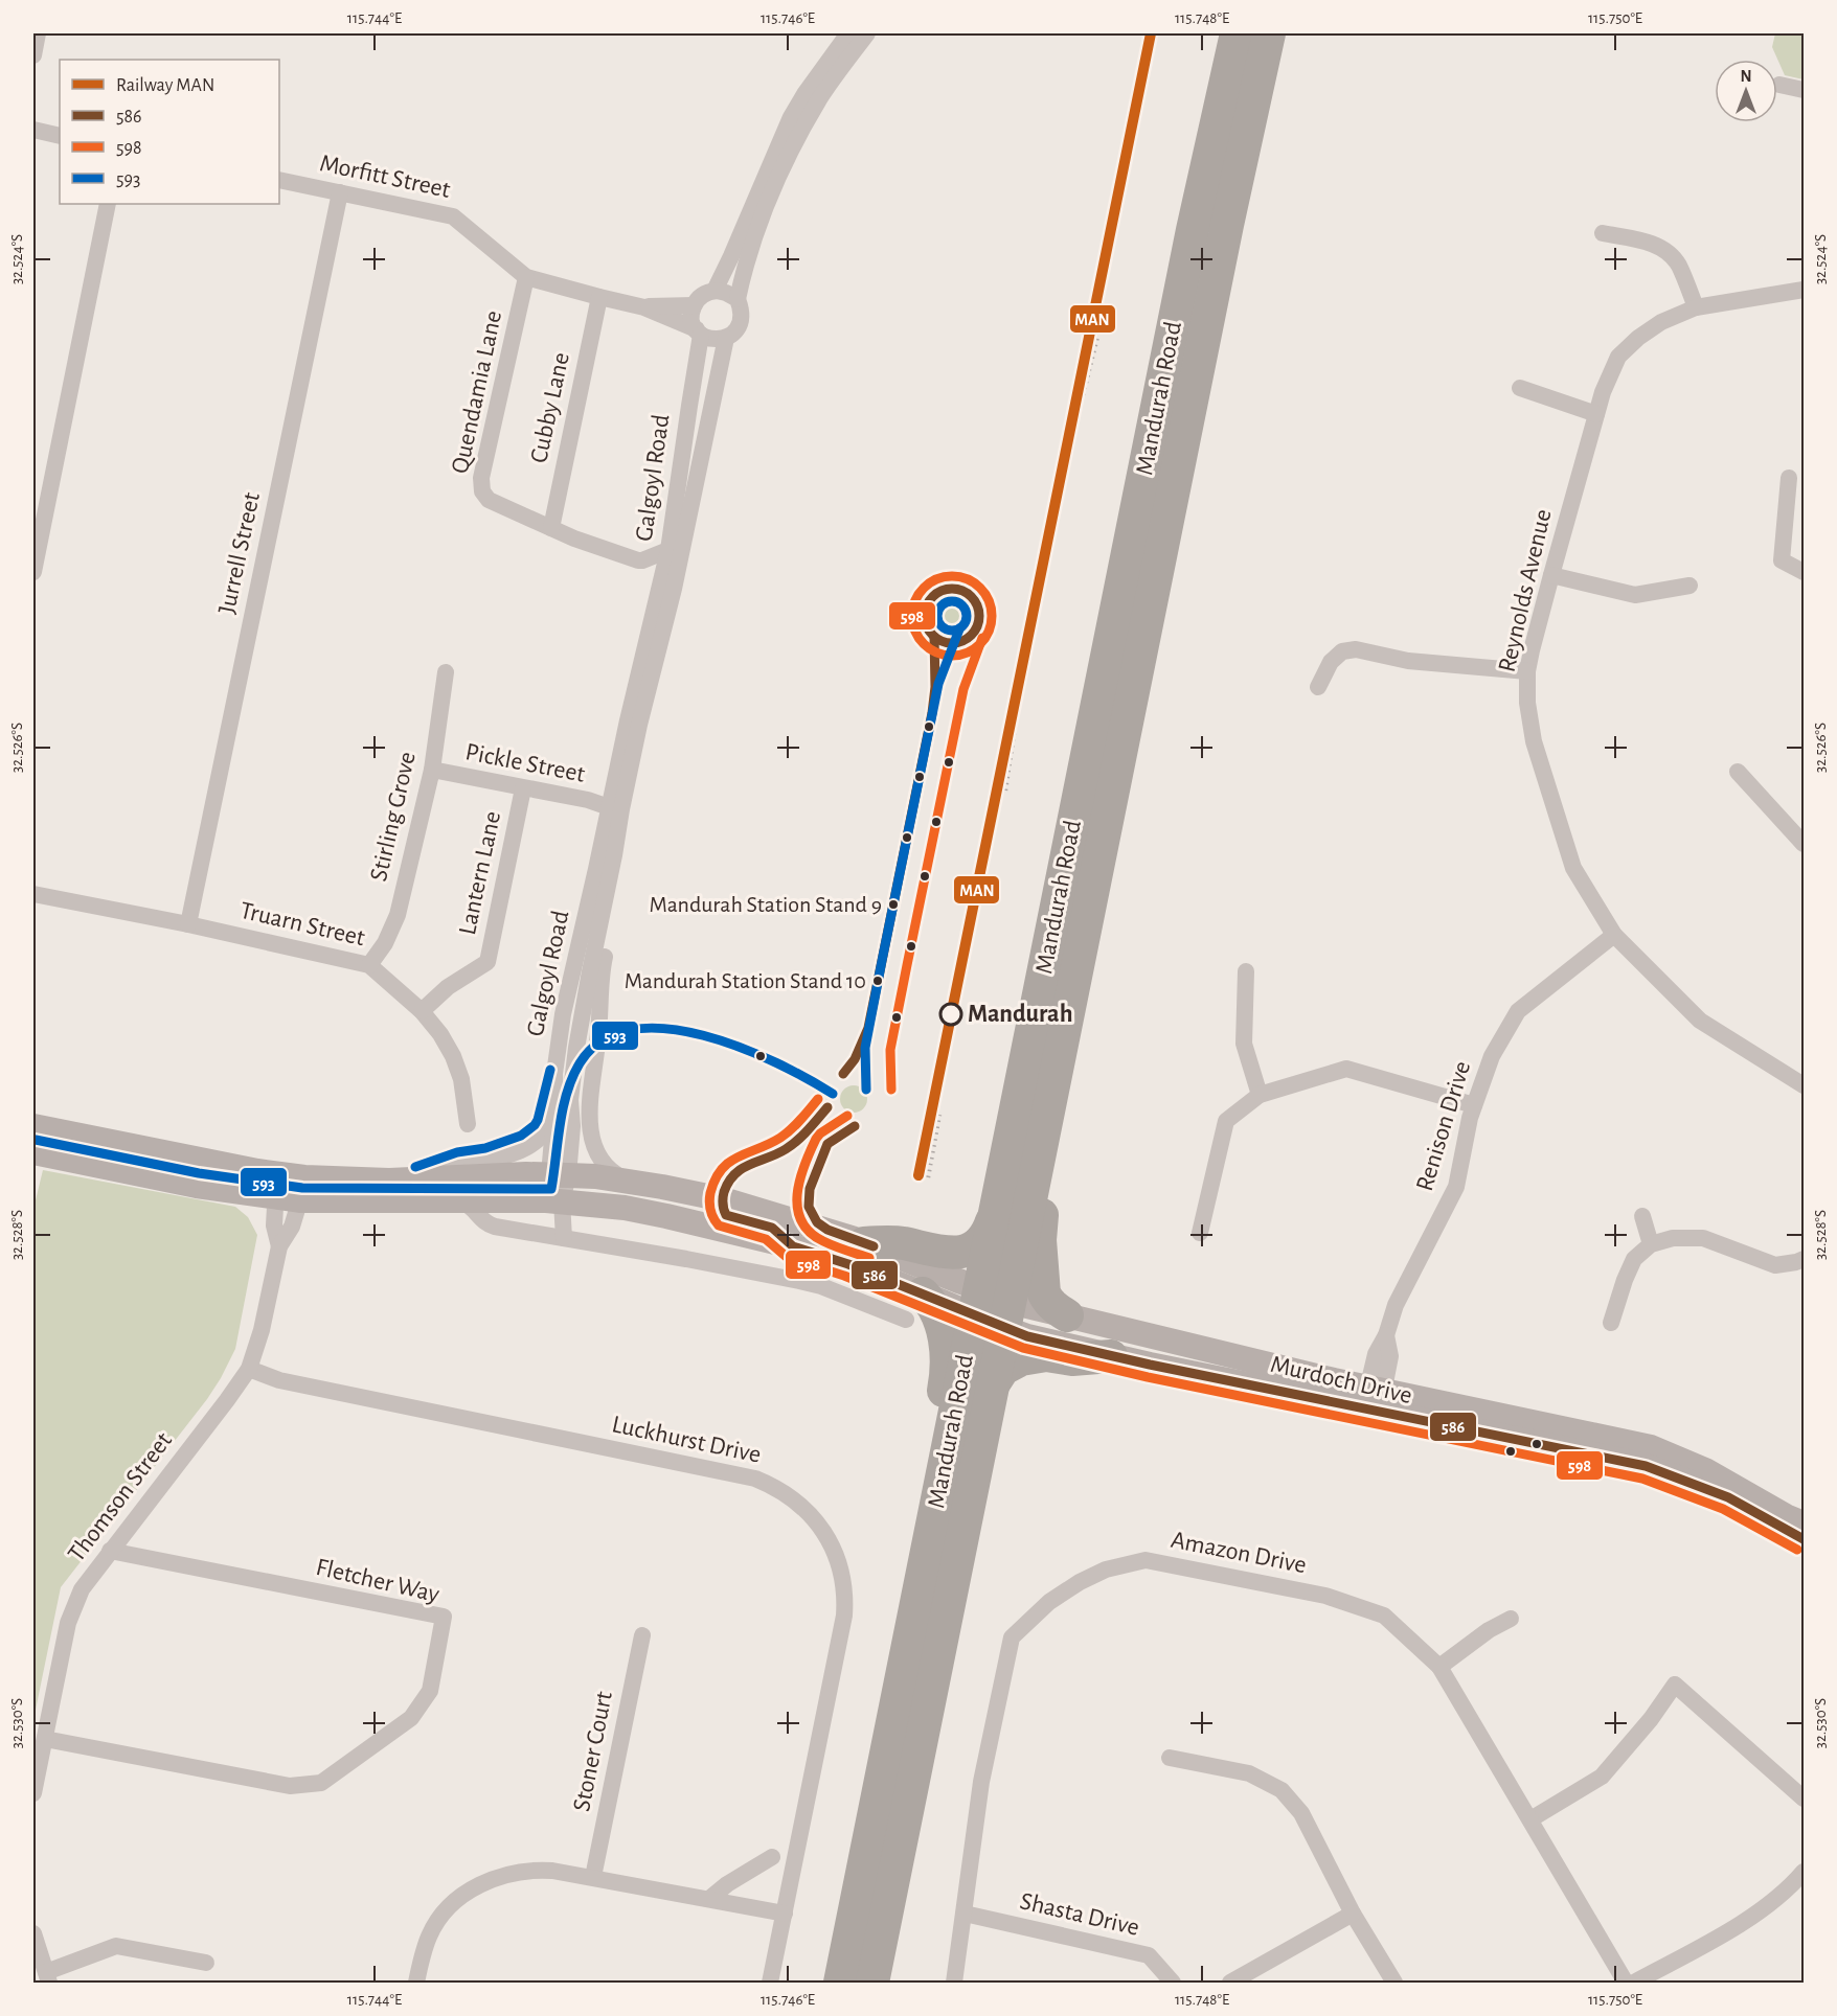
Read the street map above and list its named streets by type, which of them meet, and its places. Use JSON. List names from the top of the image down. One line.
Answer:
{"streets":{"highway":["Mandurah Road"],"main road":["Murdoch Drive"],"street":["Morfitt Street","Quendamia Lane","Cubby Lane","Galgoyl Road","Jurrell Street","Reynolds Avenue","Pickle Street","Stirling Grove","Lantern Lane","Truarn Street","Renison Drive","Luckhurst Drive","Thomson Street","Amazon Drive","Fletcher Way","Stoner Court","Shasta Drive"]},"crossings":[["Morfitt Street","Quendamia Lane"],["Morfitt Street","Cubby Lane"],["Morfitt Street","Galgoyl Road"],["Morfitt Street","Jurrell Street"],["Quendamia Lane","Cubby Lane"],["Mandurah Road","Murdoch Drive"],["Galgoyl Road","Pickle Street"],["Jurrell Street","Truarn Street"],["Reynolds Avenue","Renison Drive"],["Pickle Street","Stirling Grove"],["Pickle Street","Lantern Lane"],["Stirling Grove","Truarn Street"],["Lantern Lane","Truarn Street"],["Renison Drive","Murdoch Drive"],["Luckhurst Drive","Thomson Street"],["Thomson Street","Fletcher Way"],["Amazon Drive","Shasta Drive"]],"places":["Mandurah Station Stand 9","Mandurah Station Stand 10","Mandurah"],"lines":["rail line MAN","transit line 598","transit line 586","transit line 593"],"legend":["Railway MAN","586","598","593"],"north":"top","coordinates":["115.744°E","115.746°E","115.748°E","115.750°E","32.524°S","32.526°S","32.528°S","32.530°S"]}
